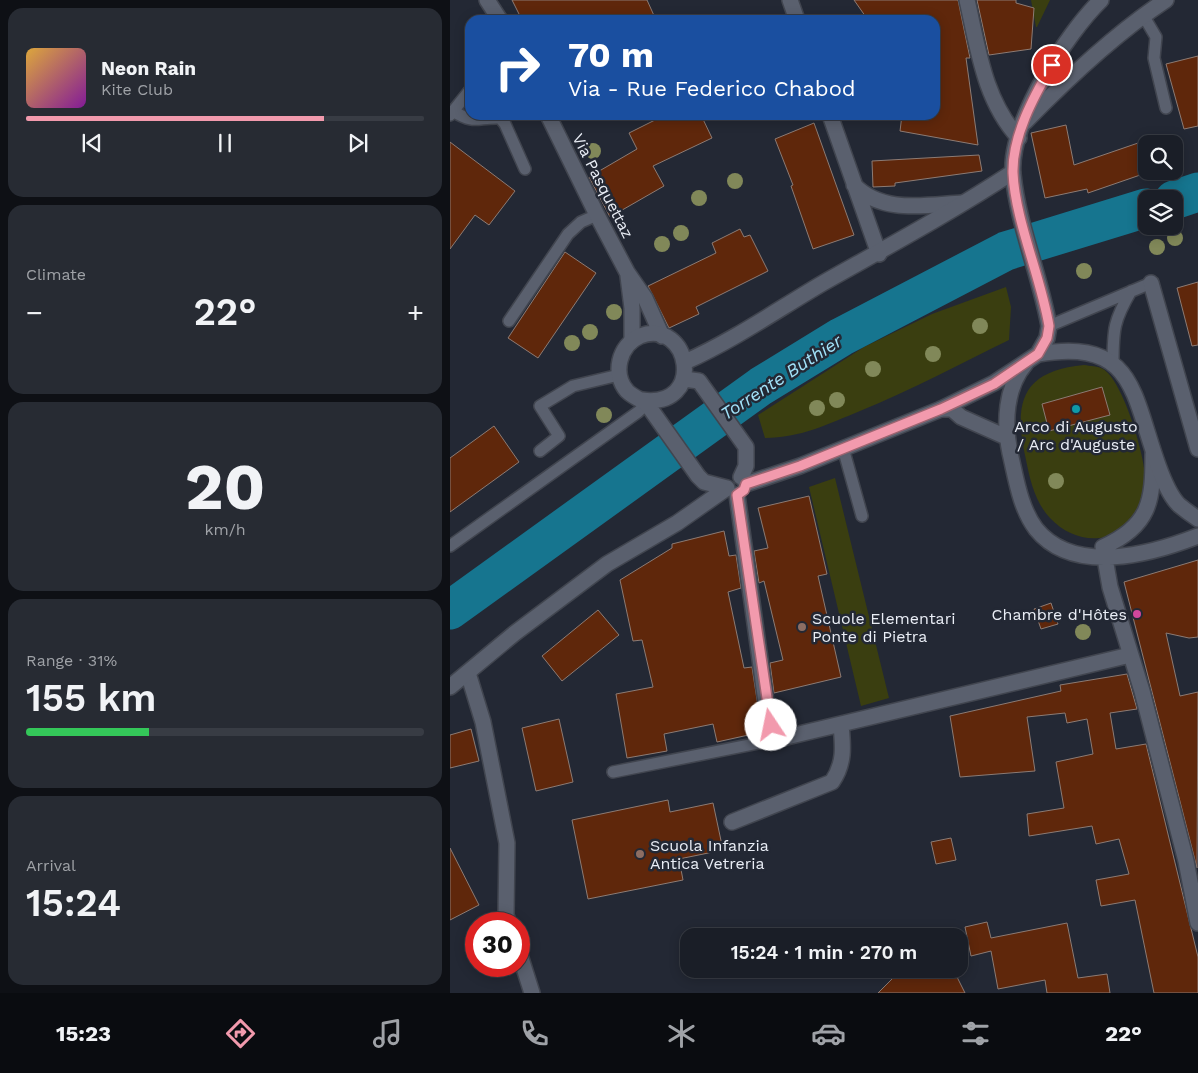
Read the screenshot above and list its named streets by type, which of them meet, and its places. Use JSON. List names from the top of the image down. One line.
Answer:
{"streets":{"street":["Via Pasquettaz"]},"water":["Torrente Buthier"],"places":["Arco di Augusto / Arc d'Auguste","Chambre d'Hôtes","Scuole Elementari Ponte di Pietra","Scuola Infanzia Antica Vetreria"],"page":{"turn":["70 m","Via - Rue Federico Chabod"],"song":["Neon Rain","Kite Club"],"tile":["Climate",["20","km/h"],["Range · 31%","155 km"],["Arrival","15:24"]],"heat":["−","22°","+"],"limit":"30","trip":"15:24 · 1 min · 270 m","tabs":["15:23","22°"]}}
